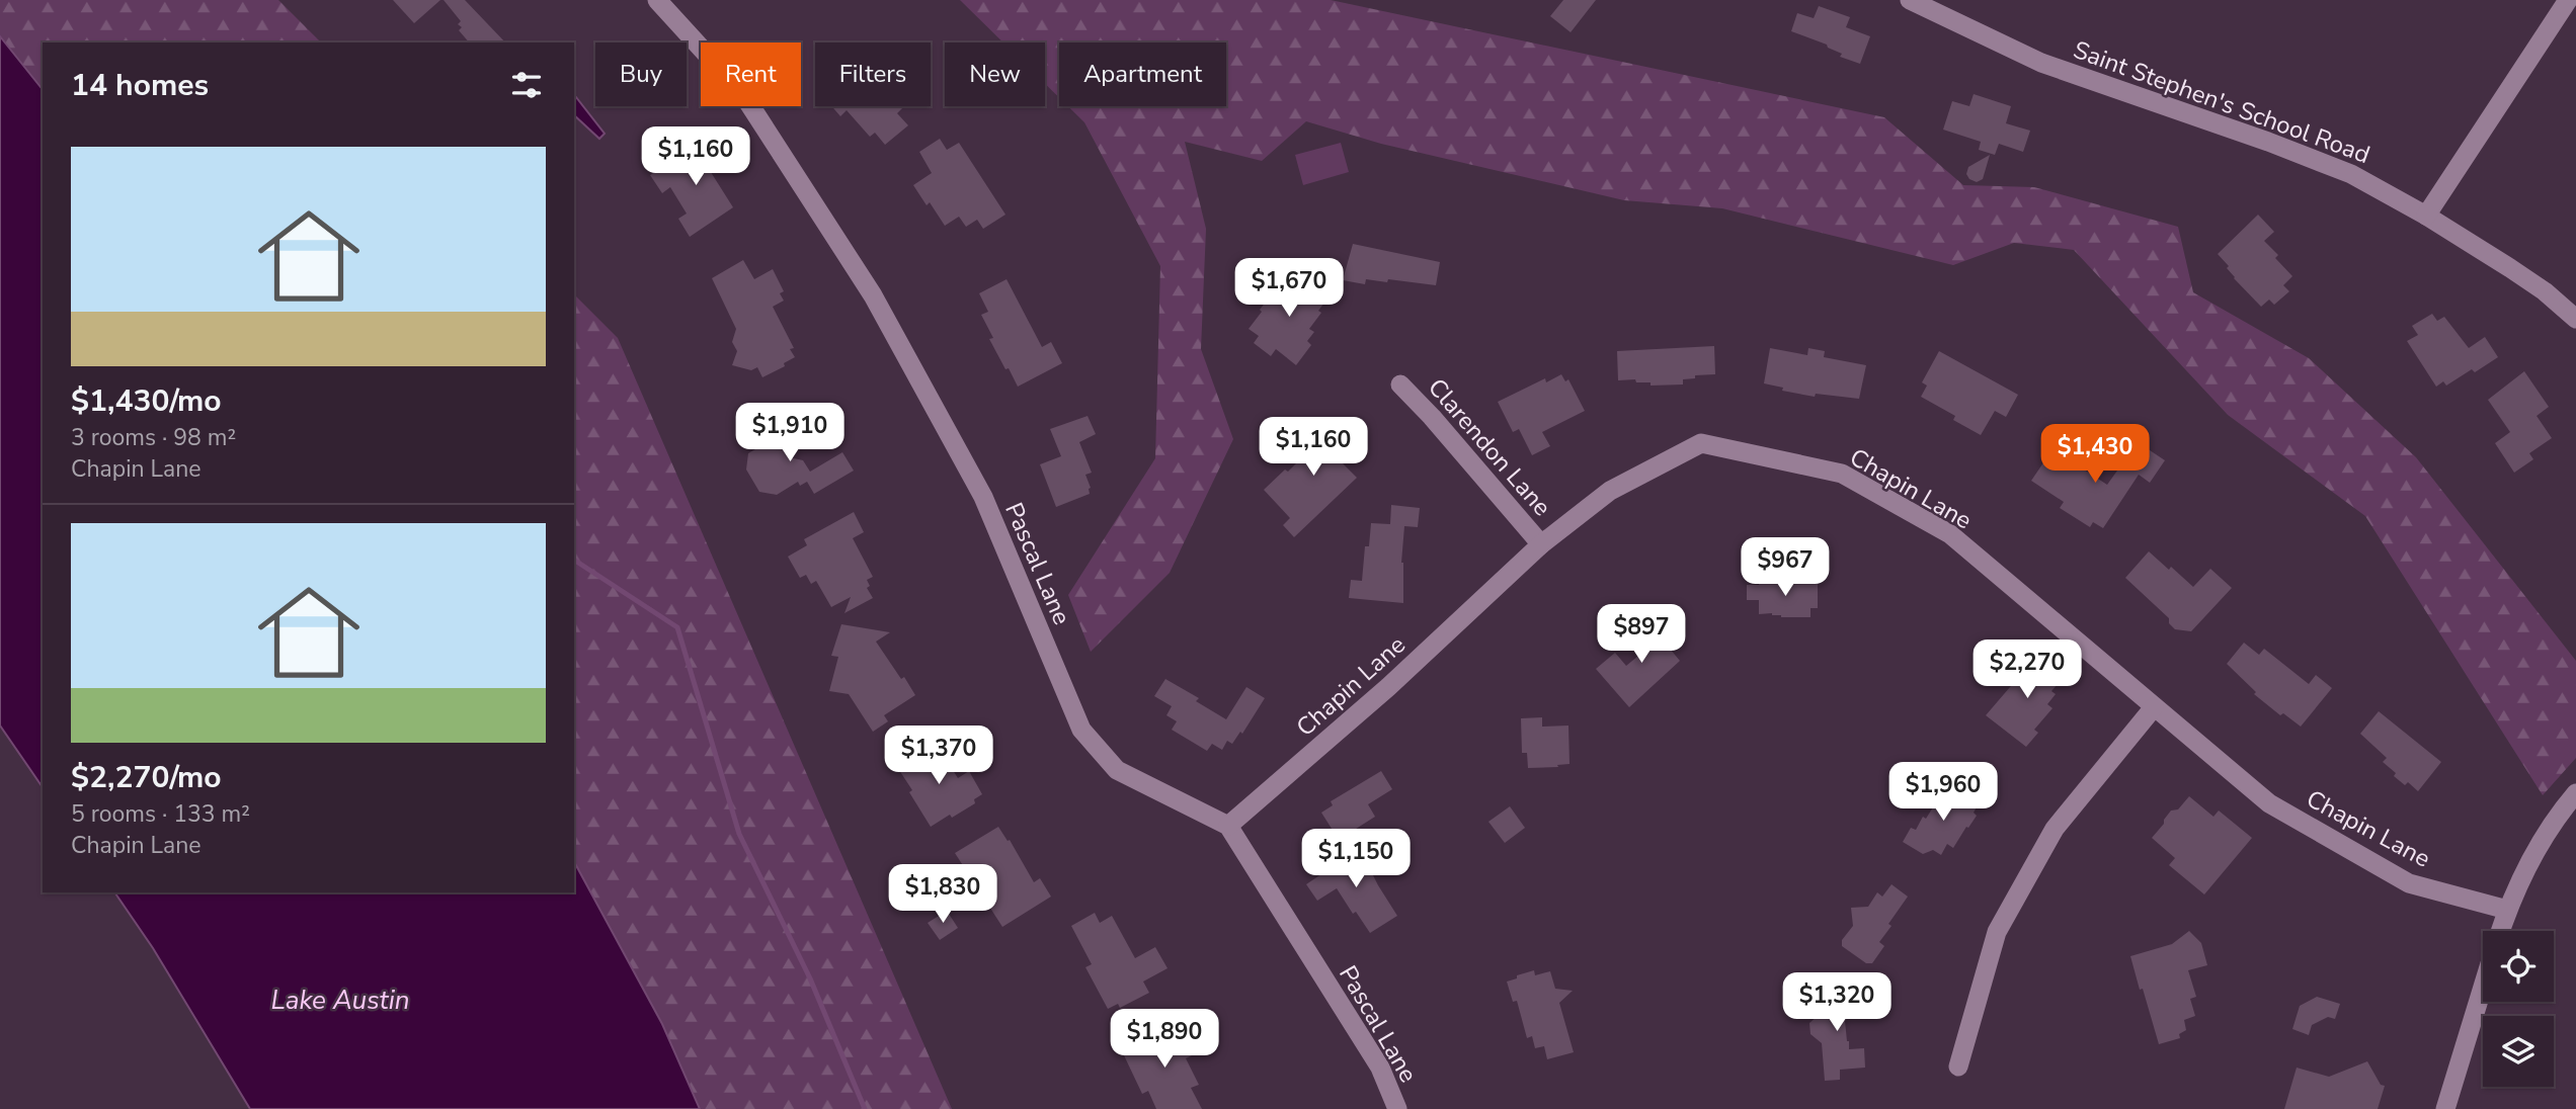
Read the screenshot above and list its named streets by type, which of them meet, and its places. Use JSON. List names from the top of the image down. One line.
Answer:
{"streets":{"street":["Saint Stephen's School Road","Clarendon Lane","Chapin Lane","Pascal Lane"]},"crossings":[["Clarendon Lane","Chapin Lane"],["Chapin Lane","Pascal Lane"]],"water":["Lake Austin"],"page":{"chip":["Buy","Rent","Filters","New","Apartment"],"heading":"14 homes","price":["$1,160","$1,670","$1,910","$1,160","$1,430","$967","$897","$2,270","$1,370","$1,960","$1,150","$1,830","$1,320","$1,890"],"list":[{"name":"$1,430/mo","note":"3 rooms · 98 m² · Chapin Lane"},{"name":"$2,270/mo","note":"5 rooms · 133 m² · Chapin Lane"}]}}
